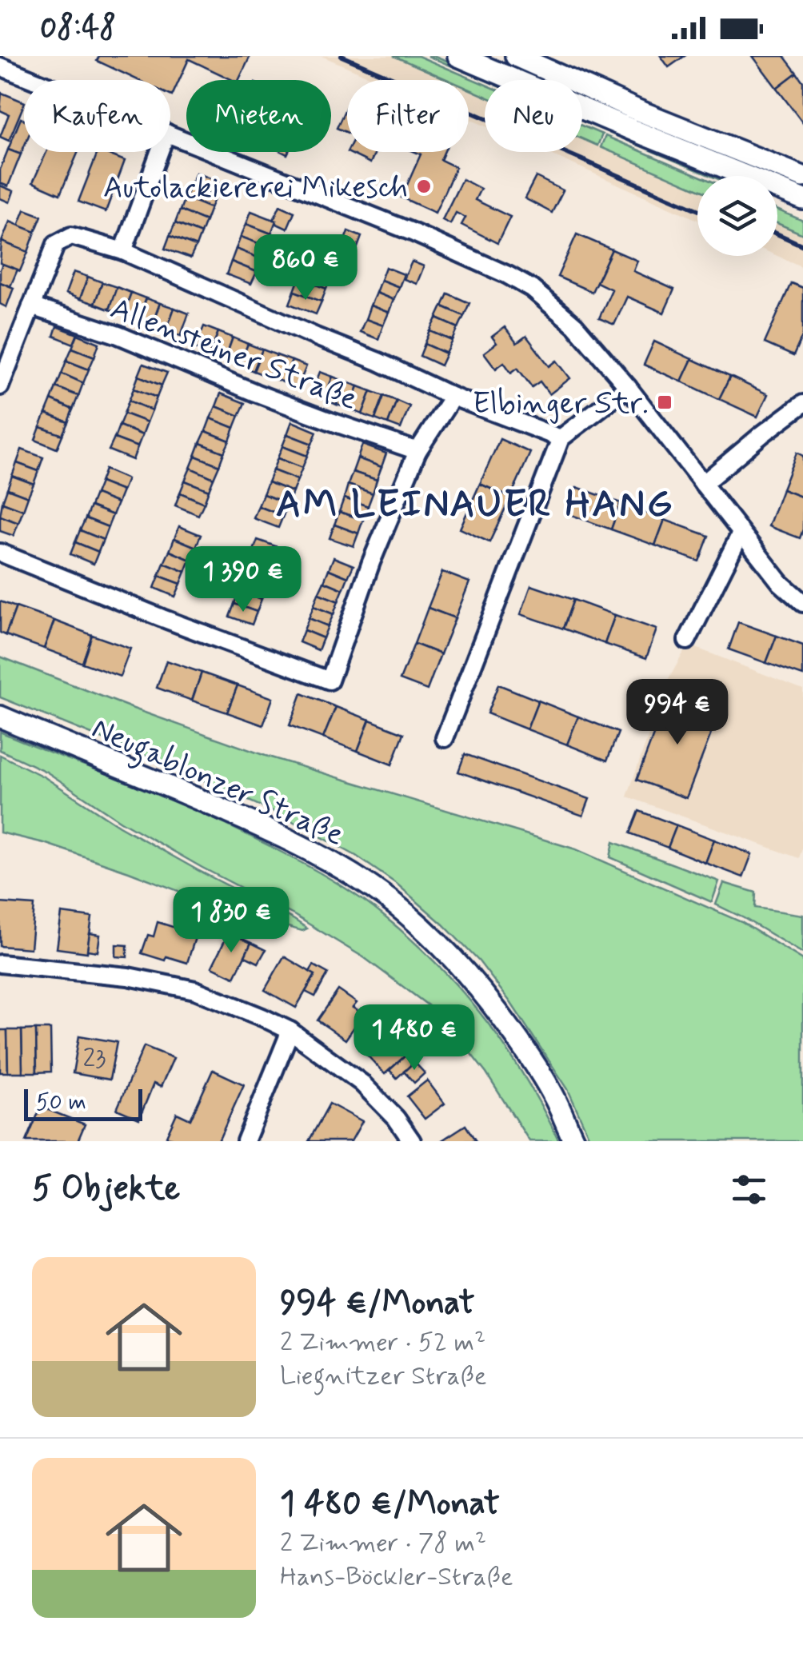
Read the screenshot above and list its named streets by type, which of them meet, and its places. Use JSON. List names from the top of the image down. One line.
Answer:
{"streets":{"street":["Allensteiner Straße","Neugablonzer Straße"]},"districts":["AM LEINAUER HANG"],"places":{"other":["Autolackiererei Mikesch"],"transit":["Elbinger Str."]},"house_numbers":["23"],"scale_bar":"50 m","page":{"status":"08:48","chip":["Kaufen","Mieten","Filter","Neu"],"price":["860 €","1 390 €","994 €","1 830 €","1 480 €"],"scale":"50 m","heading":"5 Objekte","list":[{"name":"994 €/Monat","note":"2 Zimmer · 52 m² · Liegnitzer Straße"},{"name":"1 480 €/Monat","note":"2 Zimmer · 78 m² · Hans-Böckler-Straße"}]}}
